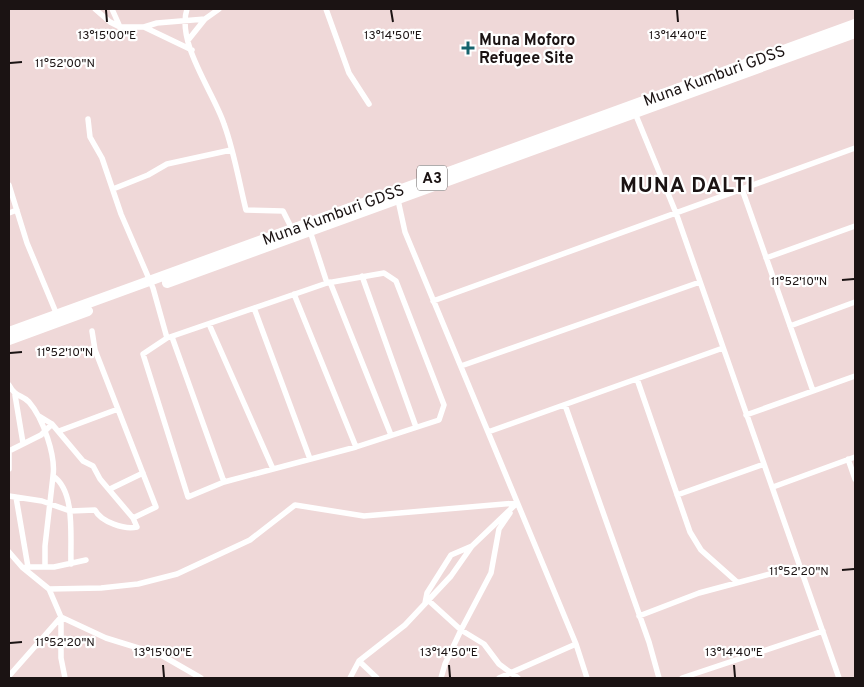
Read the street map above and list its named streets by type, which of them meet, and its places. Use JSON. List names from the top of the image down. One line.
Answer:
{"streets":{"highway":["Muna Kumburi GDSS","A3"]},"districts":["MUNA DALTI"],"places":{"health":["Muna Moforo Refugee Site"]},"coordinates":["13°15'00\"E","13°14'50\"E","13°14'40\"E","11°52'00\"N","11°52'10\"N","11°52'20\"N"]}
